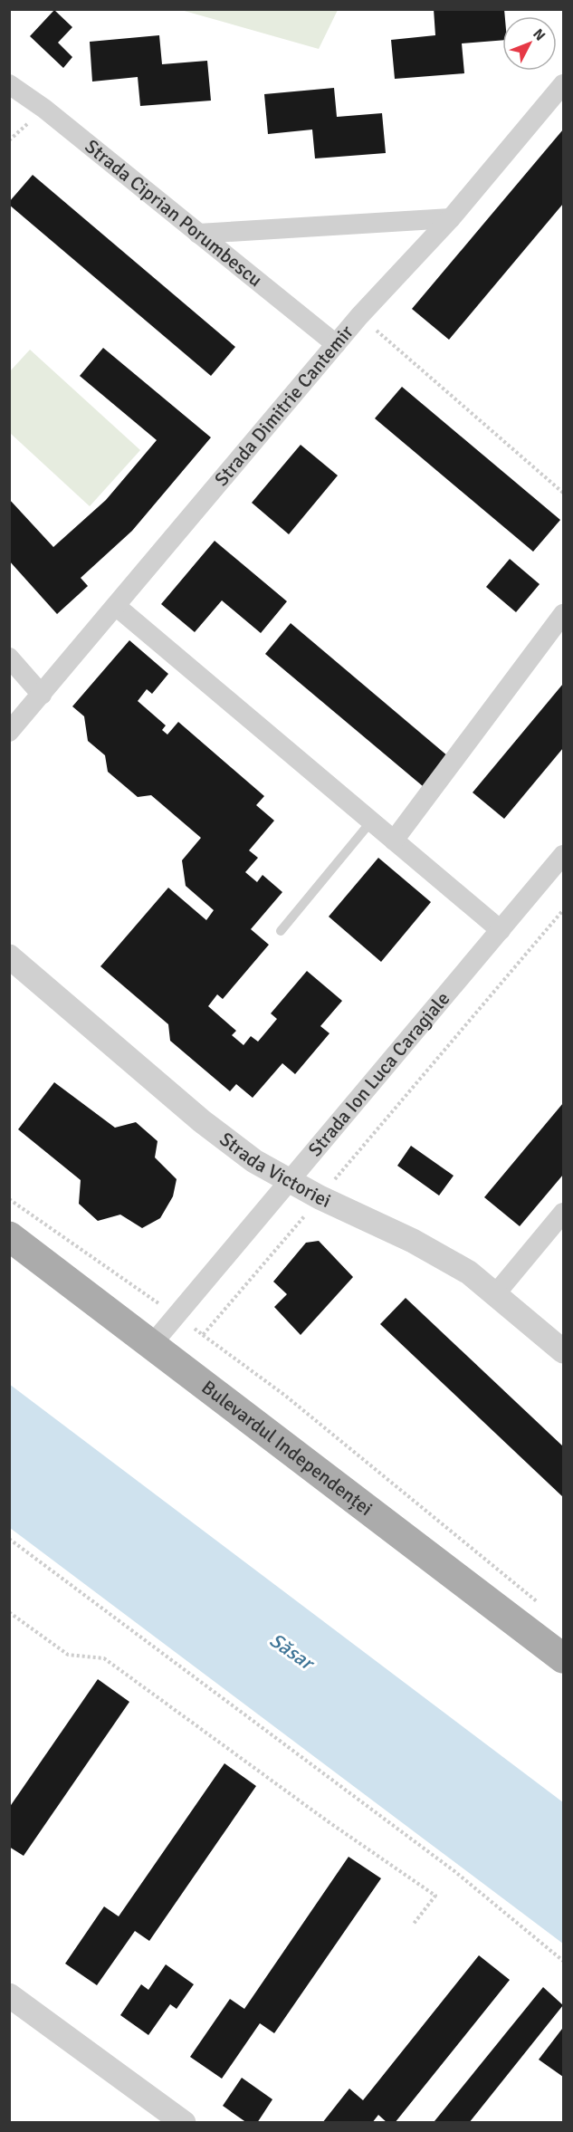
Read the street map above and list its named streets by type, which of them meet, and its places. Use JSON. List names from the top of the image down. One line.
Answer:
{"streets":{"main road":["Bulevardul Independenței"],"street":["Strada Ciprian Porumbescu","Strada Dimitrie Cantemir","Strada Ion Luca Caragiale","Strada Victoriei"]},"crossings":[["Strada Ciprian Porumbescu","Strada Dimitrie Cantemir"],["Strada Ion Luca Caragiale","Strada Victoriei"],["Strada Ion Luca Caragiale","Bulevardul Independenței"]],"water":["Săsar"],"north":"top right"}
